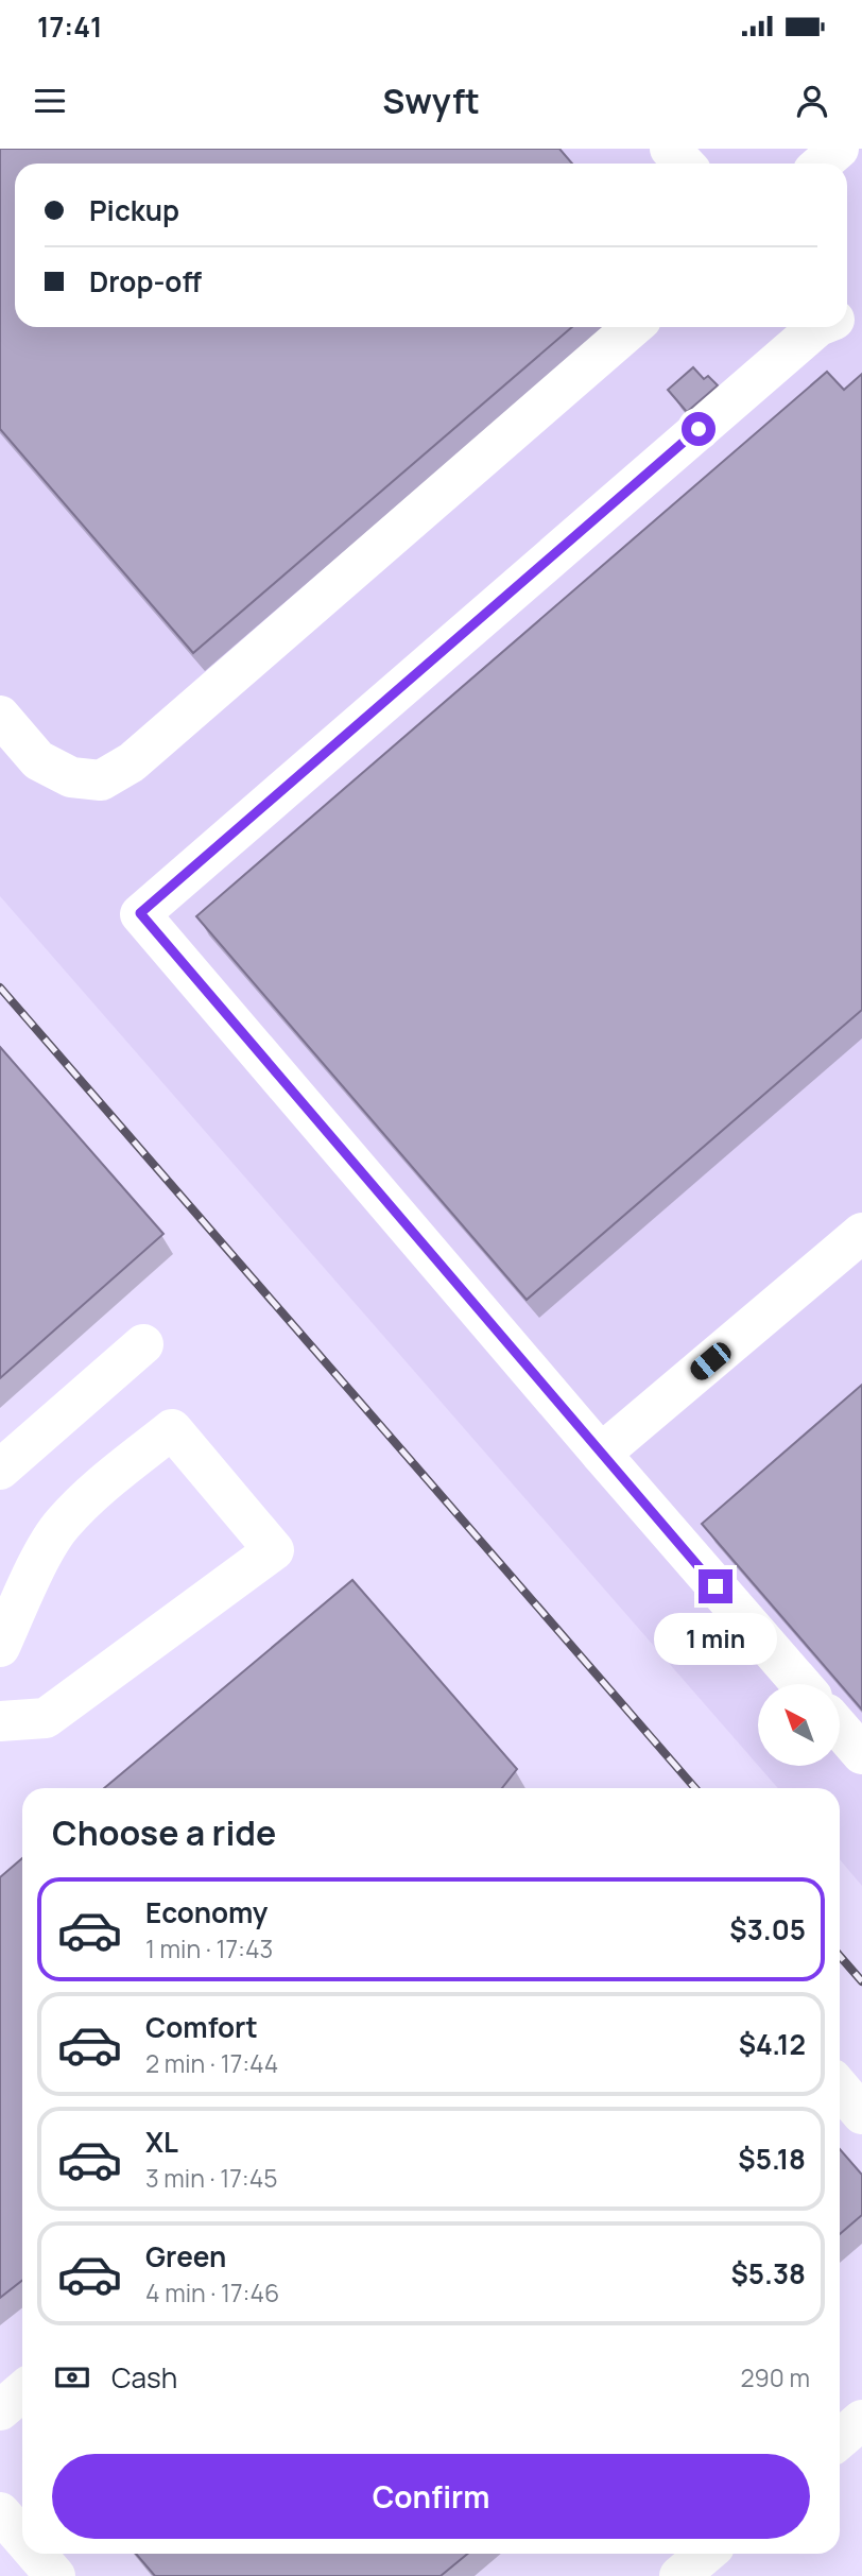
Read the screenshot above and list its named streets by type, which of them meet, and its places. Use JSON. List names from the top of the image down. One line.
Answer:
{"north":"top left","page":{"status":"17:41","header":"Swyft","banner":["Pickup","Drop-off"],"bubble":"1 min","heading":"Choose a ride","list":[{"name":"Economy","note":"1 min · 17:43","value":"$3.05"},{"name":"Comfort","note":"2 min · 17:44","value":"$4.12"},{"name":"XL","note":"3 min · 17:45","value":"$5.18"},{"name":"Green","note":"4 min · 17:46","value":"$5.38"}],"pay":["Cash","290 m"],"buttons":"Confirm"}}
